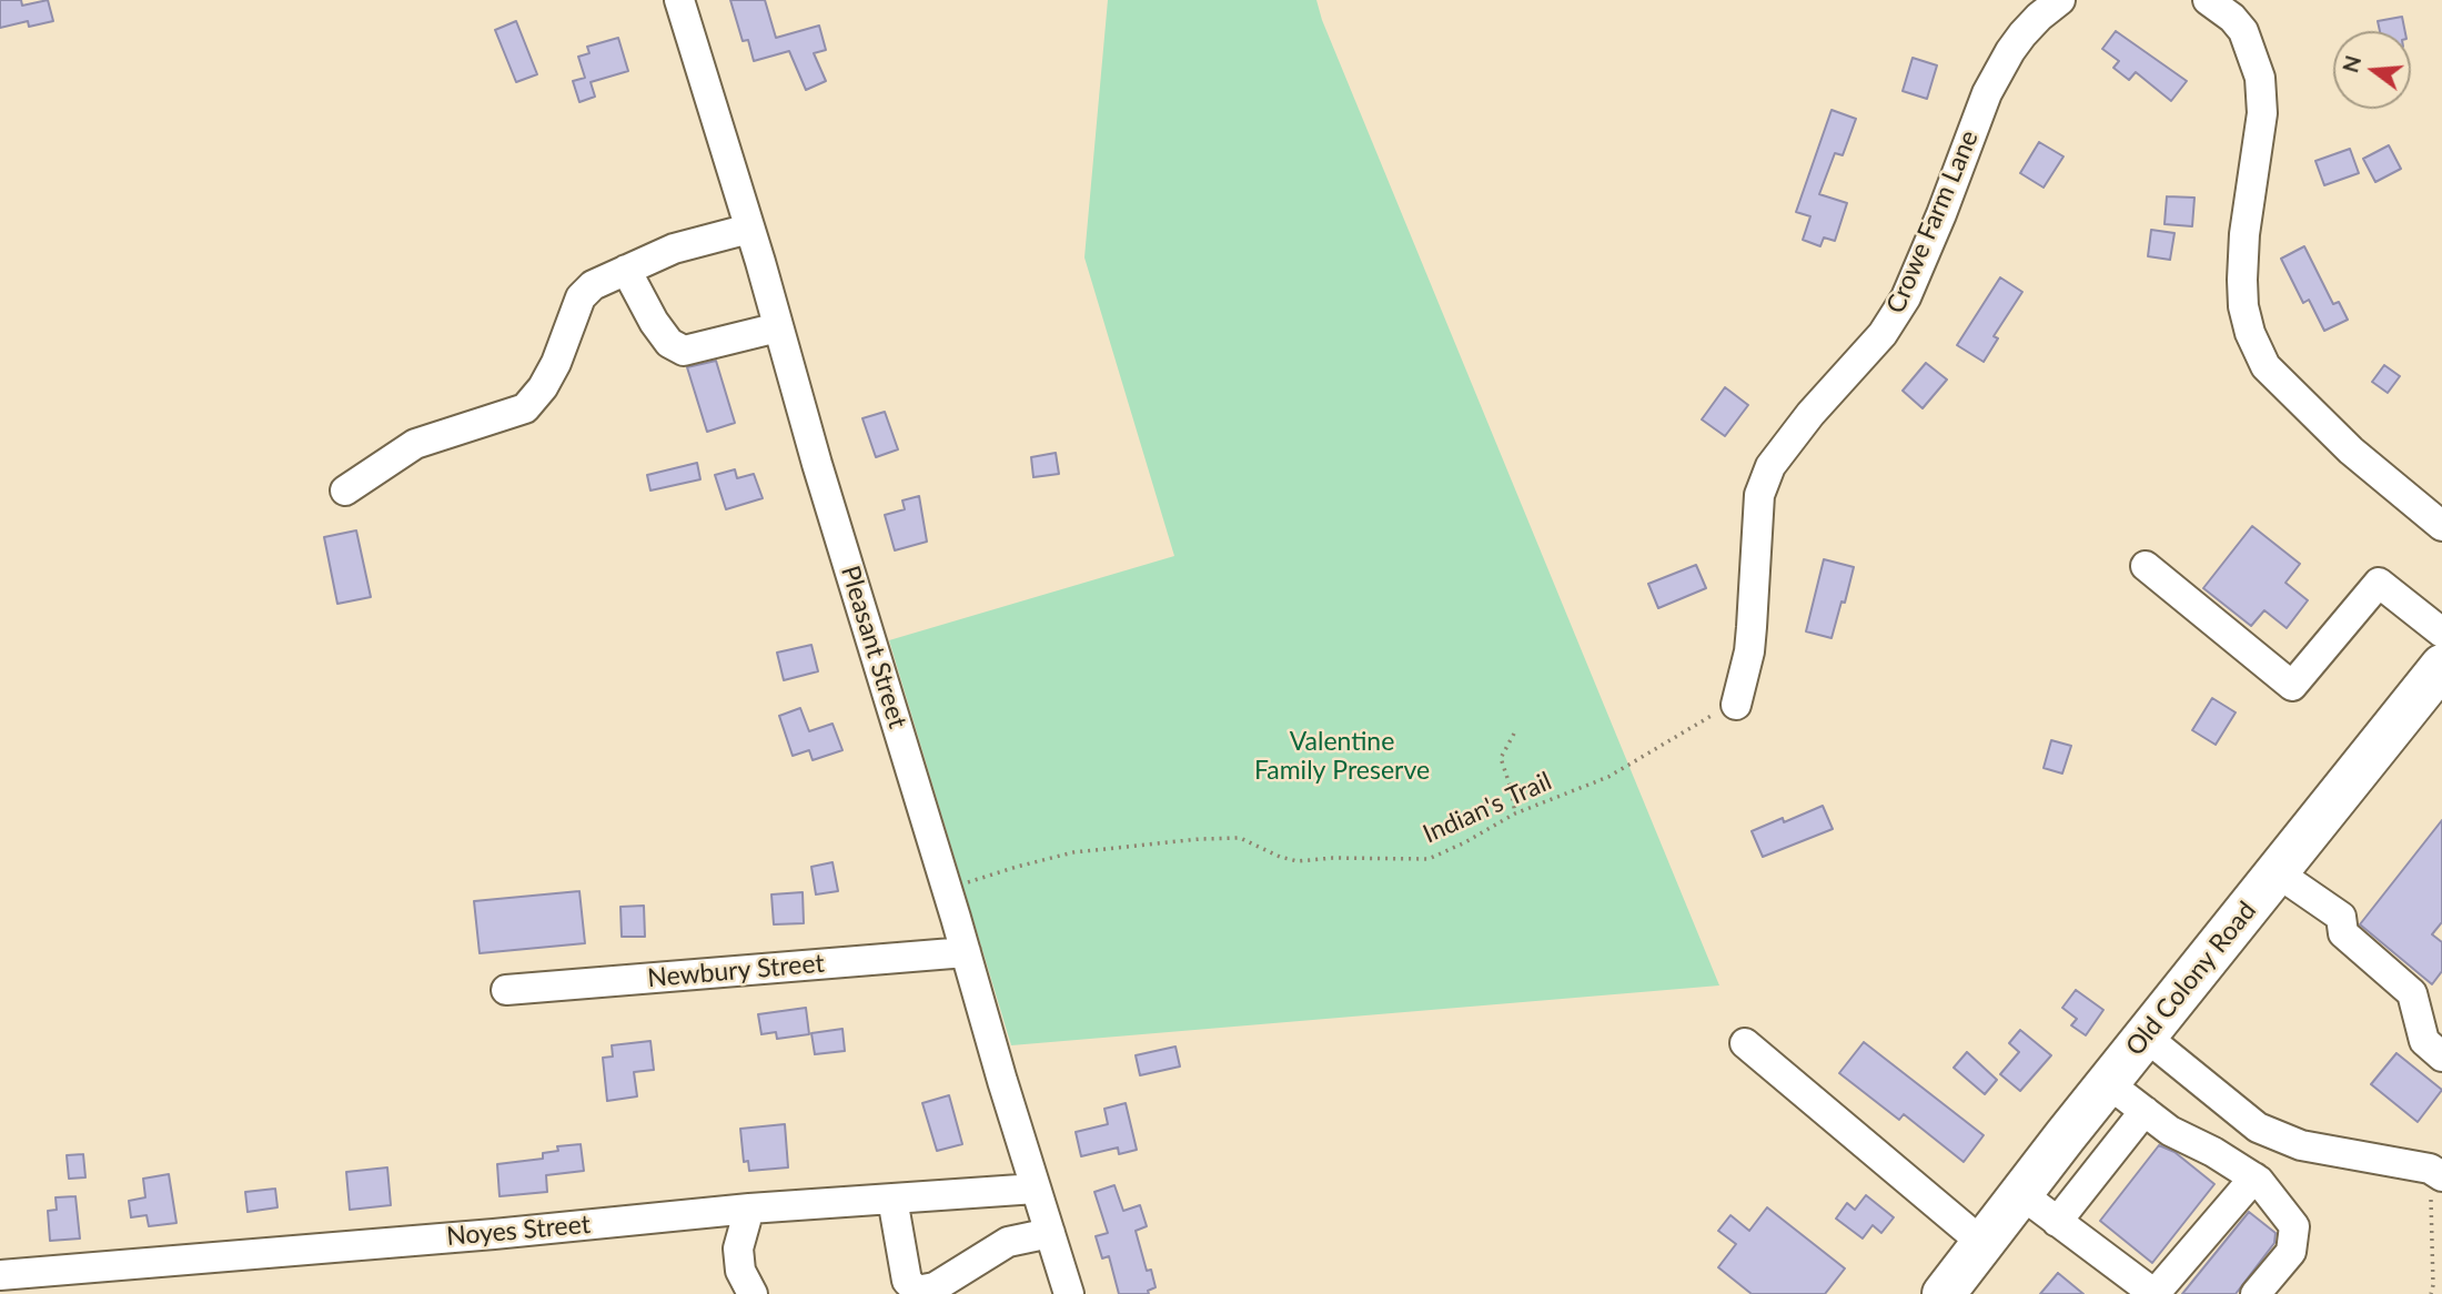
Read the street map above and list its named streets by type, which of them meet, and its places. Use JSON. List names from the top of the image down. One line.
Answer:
{"streets":{"highway":["Old Colony Road"],"street":["Crowe Farm Lane","Pleasant Street","Newbury Street","Noyes Street"],"path":["Indian's Trail"]},"crossings":[["Crowe Farm Lane","Indian's Trail"],["Pleasant Street","Newbury Street"],["Pleasant Street","Noyes Street"]],"parks":["Valentine Family Preserve"],"north":"left"}
